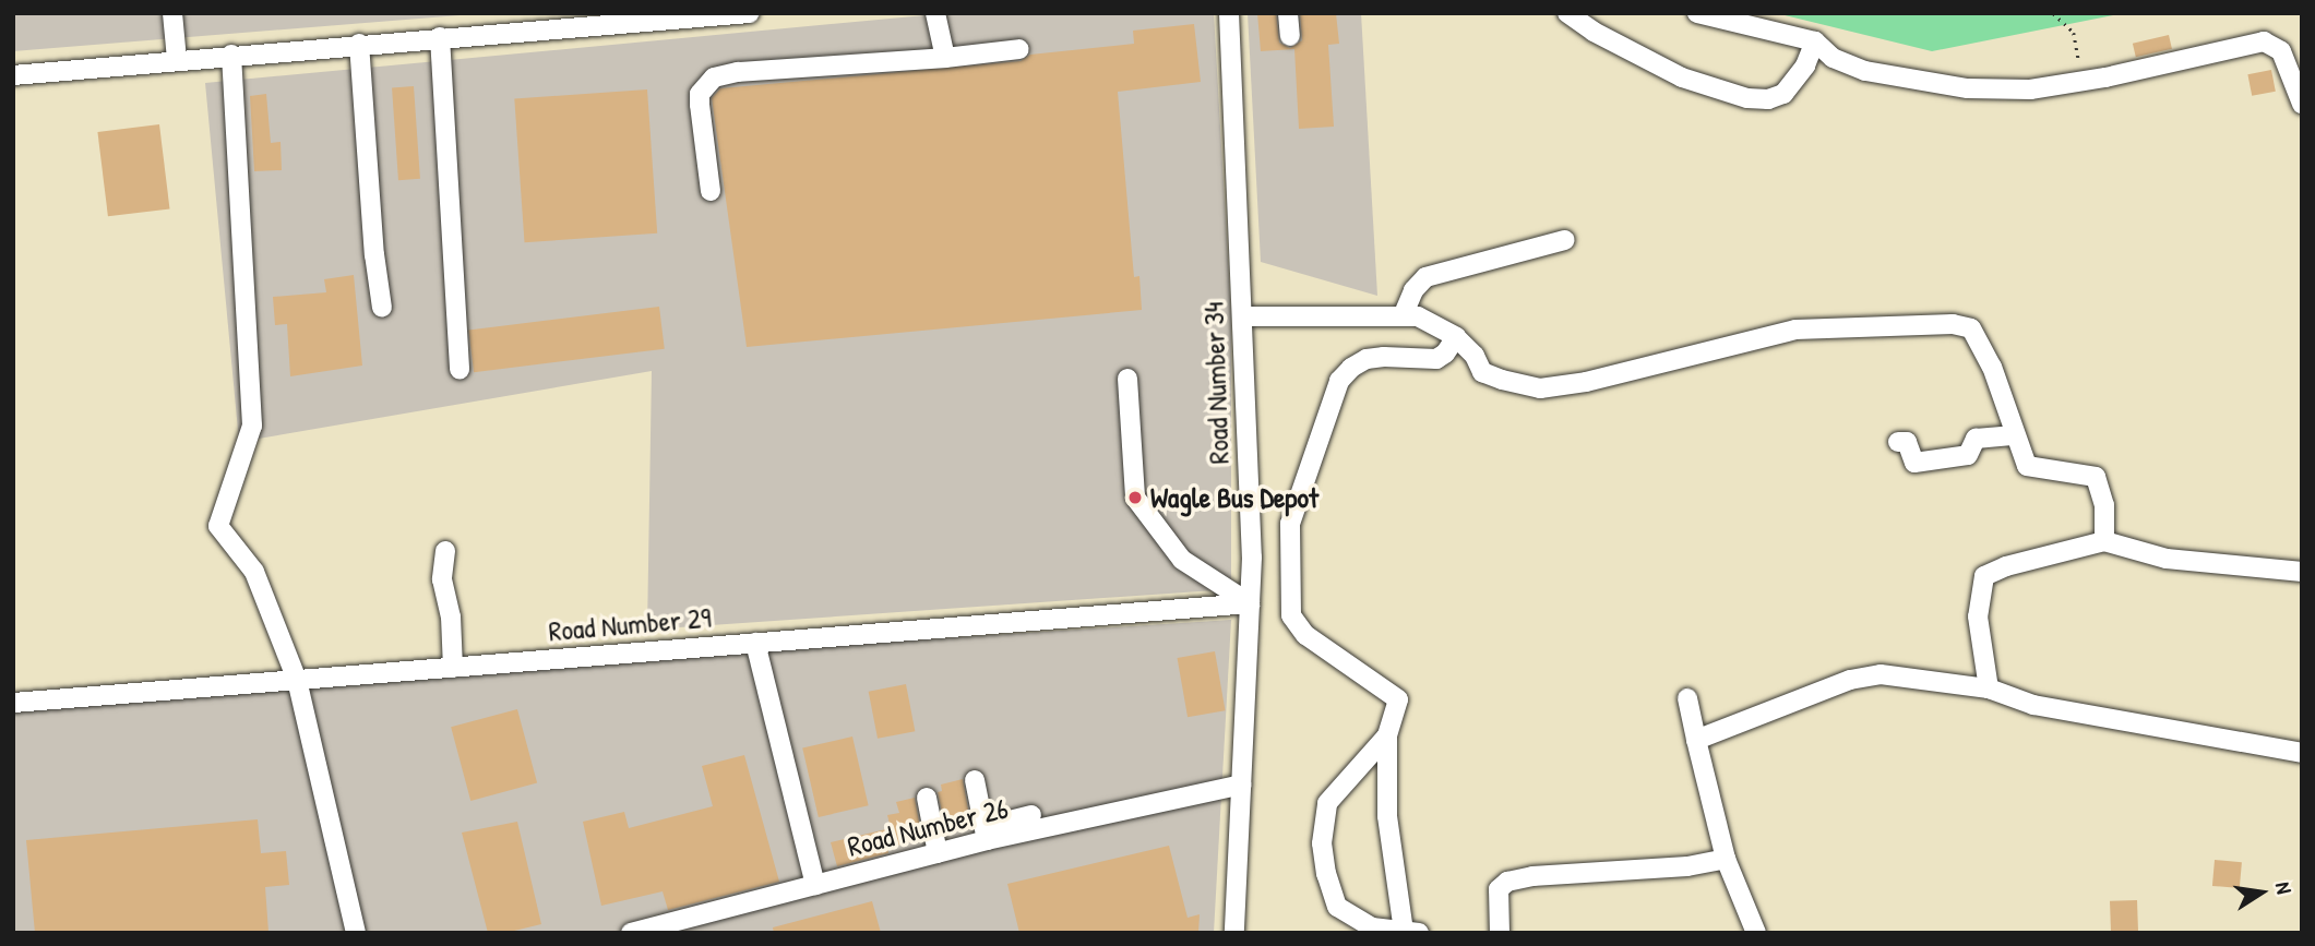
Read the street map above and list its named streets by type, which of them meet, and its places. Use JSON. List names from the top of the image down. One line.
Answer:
{"streets":{"street":["Road Number 34","Road Number 29","Road Number 26"]},"crossings":[["Road Number 34","Road Number 29"],["Road Number 34","Road Number 26"]],"places":["Wagle Bus Depot"],"north":"right"}
